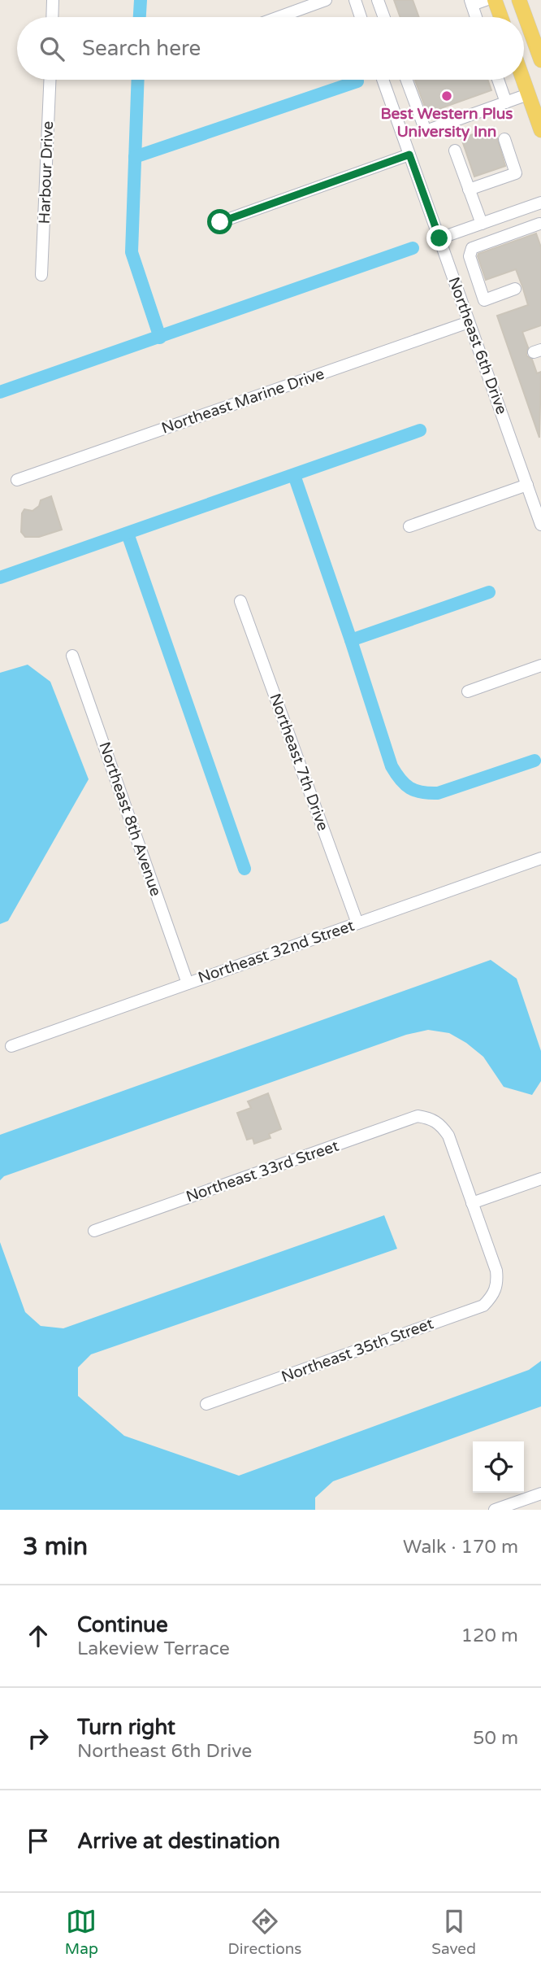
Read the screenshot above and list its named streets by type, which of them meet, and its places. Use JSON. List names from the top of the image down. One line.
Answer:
{"streets":{"street":["Harbour Drive","Northeast 6th Drive","Northeast Marine Drive","Northeast 7th Drive","Northeast 8th Avenue","Northeast 32nd Street","Northeast 33rd Street","Northeast 35th Street"]},"crossings":[["Northeast 6th Drive","Northeast Marine Drive"],["Northeast 7th Drive","Northeast 32nd Street"],["Northeast 8th Avenue","Northeast 32nd Street"],["Northeast 33rd Street","Northeast 35th Street"]],"places":["Best Western Plus University Inn"],"page":{"search":"Search here","heading":["3 min","Walk · 170 m"],"list":[["Continue","Lakeview Terrace","120 m"],["Turn right","Northeast 6th Drive","50 m"],"Arrive at destination"],"nav":["Map","Directions","Saved"]}}
